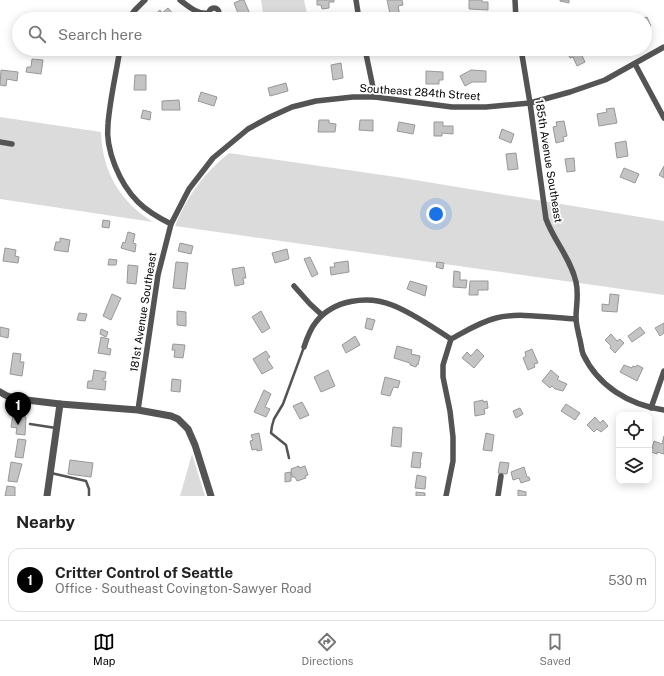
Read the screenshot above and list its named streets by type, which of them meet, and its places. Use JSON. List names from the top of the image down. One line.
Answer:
{"streets":{"street":["Southeast 284th Street","185th Avenue Southeast","181st Avenue Southeast"]},"crossings":[["Southeast 284th Street","185th Avenue Southeast"],["Southeast 284th Street","181st Avenue Southeast"]],"page":{"search":"Search here","pins":"1","heading":"Nearby","list":[{"mark":"1","name":"Critter Control of Seattle","note":"Office · Southeast Covington-Sawyer Road","value":"530 m"}],"nav":["Map","Directions","Saved"]}}
